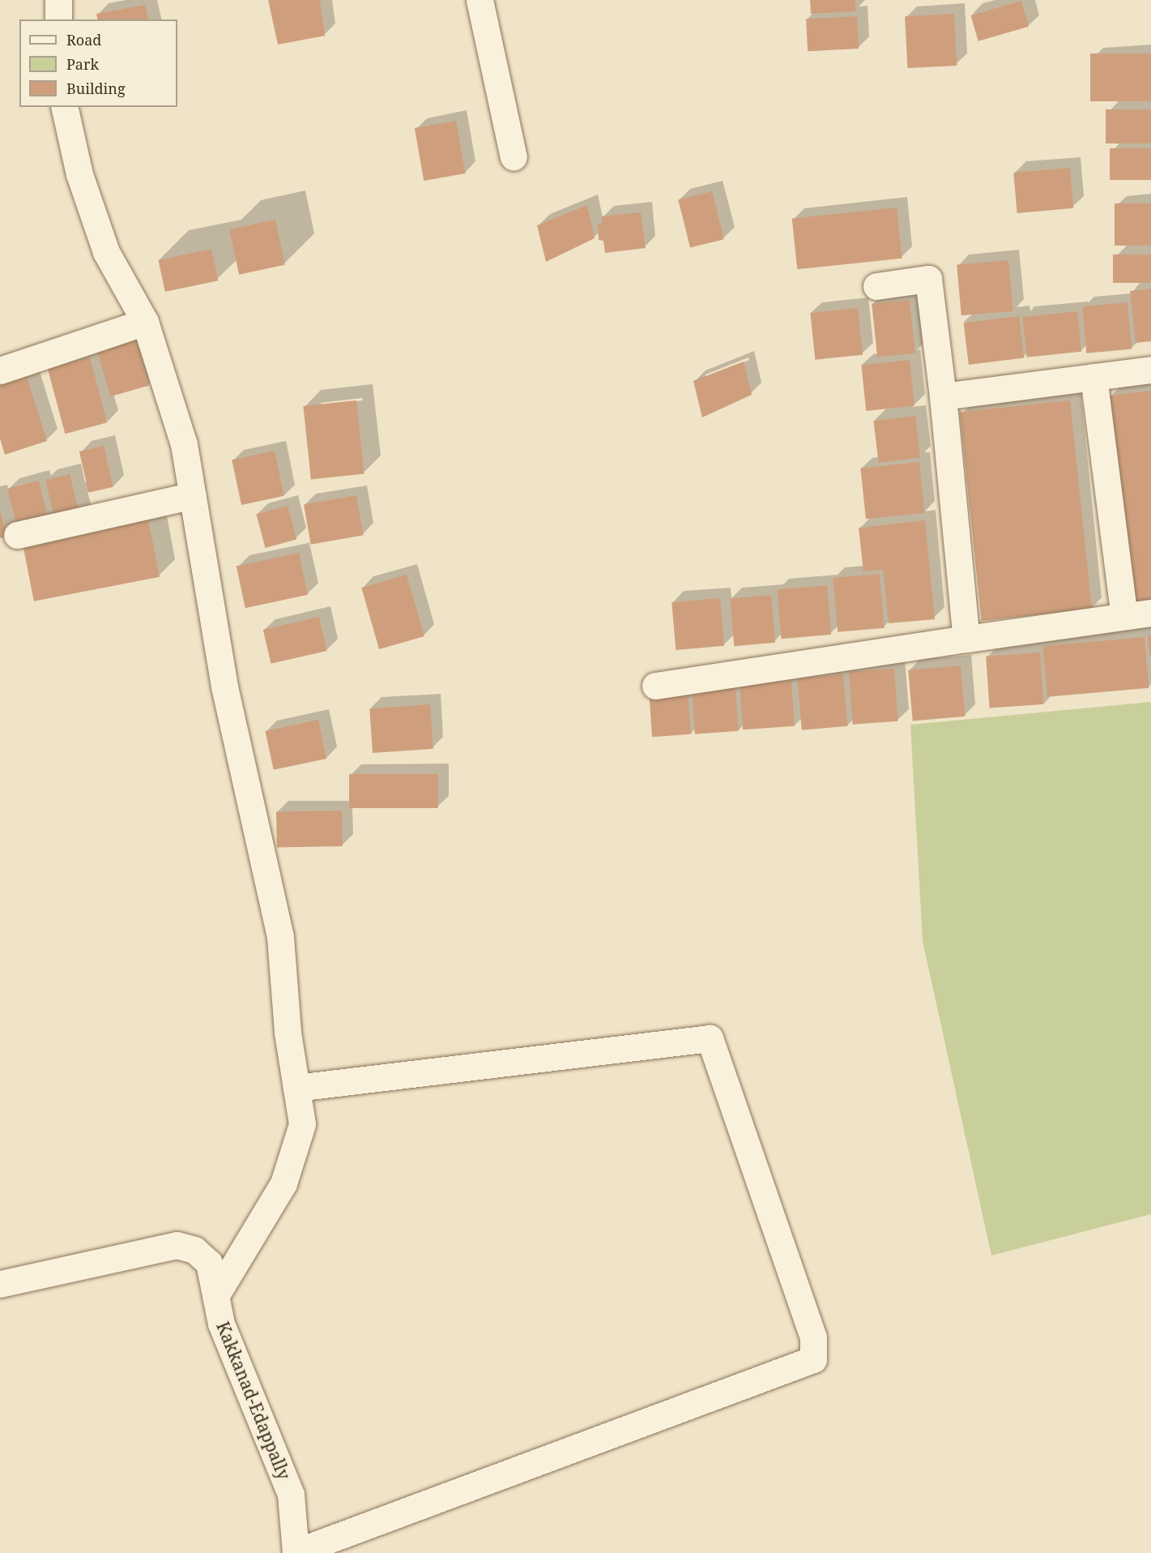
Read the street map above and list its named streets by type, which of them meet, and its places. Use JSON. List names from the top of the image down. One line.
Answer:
{"streets":{"street":["Kakkanad-Edappally"]},"legend":["Road","Park","Building"]}
